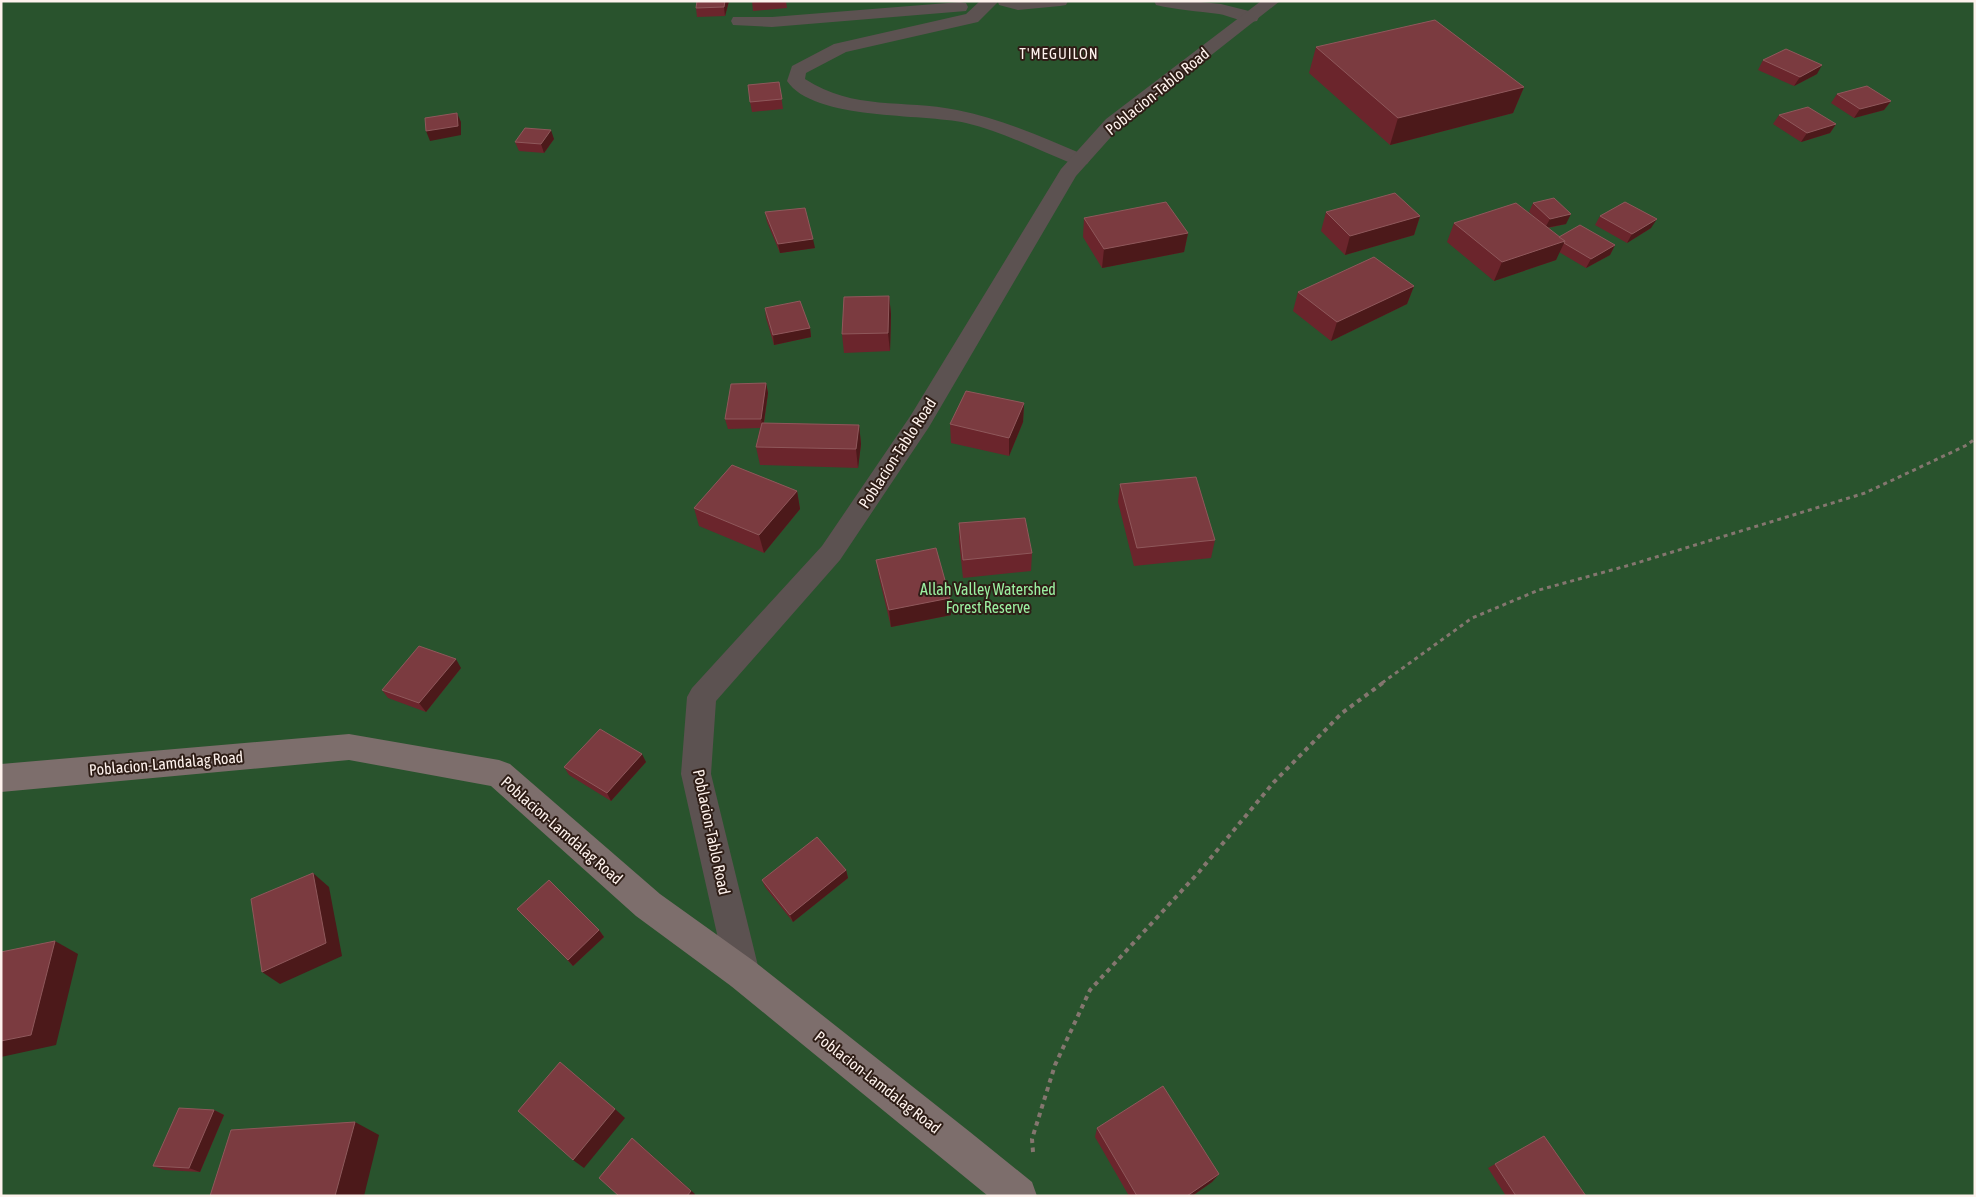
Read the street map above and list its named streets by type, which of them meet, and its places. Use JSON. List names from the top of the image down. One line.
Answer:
{"streets":{"main road":["Poblacion-Lamdalag Road"],"street":["Poblacion-Tablo Road"]},"crossings":[["Poblacion-Tablo Road","Poblacion-Lamdalag Road"]],"districts":["T'MEGUILON"],"parks":["Allah Valley Watershed Forest Reserve"]}
